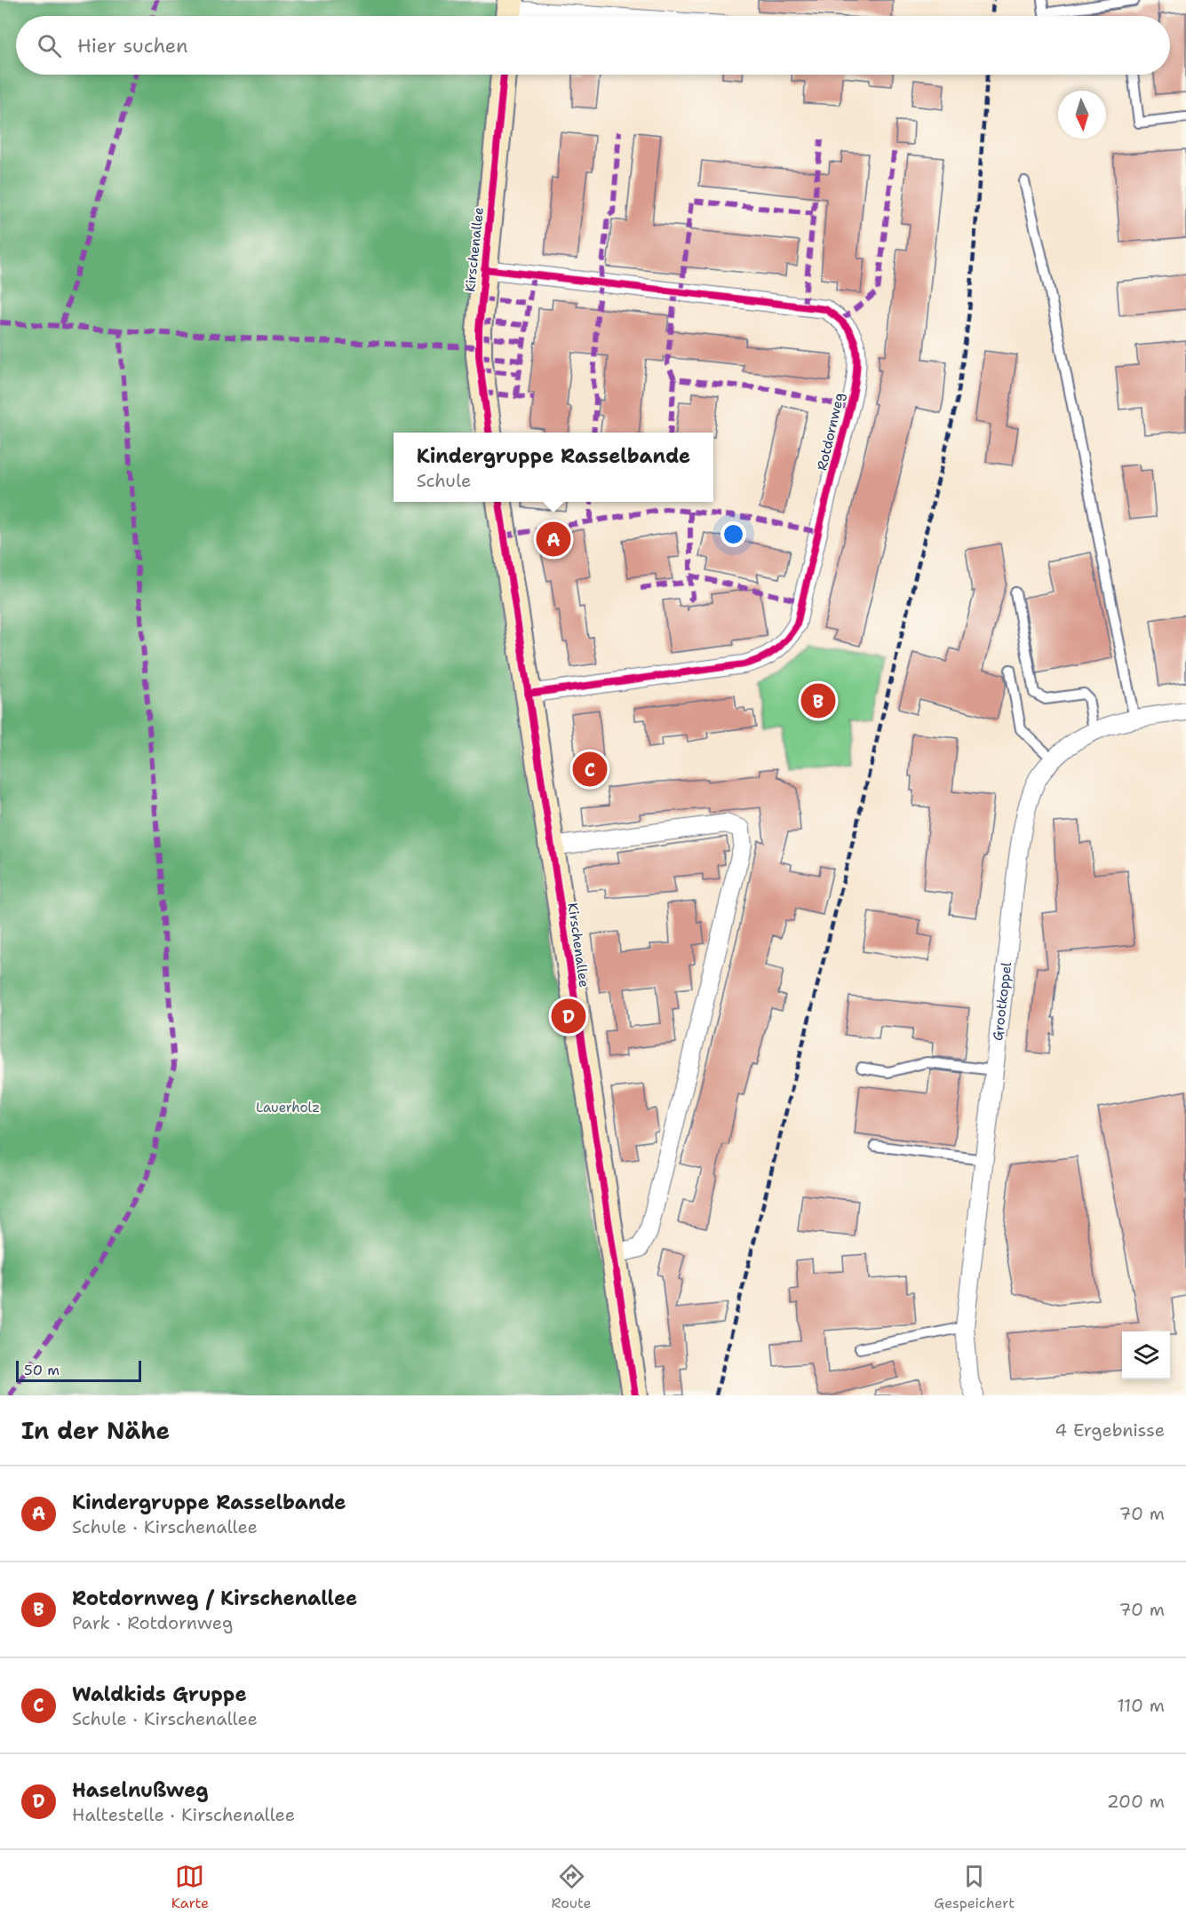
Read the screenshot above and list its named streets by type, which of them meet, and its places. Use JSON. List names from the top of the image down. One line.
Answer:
{"streets":{"street":["Kirschenallee","Rotdornweg","Grootkoppel"]},"crossings":[["Kirschenallee","Rotdornweg"]],"parks":["Lauerholz"],"scale_bar":"50 m","north":"bottom","page":{"search":"Hier suchen","popup":["Kindergruppe Rasselbande","Schule"],"pins":["A","B","C","D"],"scale":"50 m","heading":["In der Nähe","4 Ergebnisse"],"list":[{"mark":"A","name":"Kindergruppe Rasselbande","note":"Schule · Kirschenallee","value":"70 m"},{"mark":"B","name":"Rotdornweg / Kirschenallee","note":"Park · Rotdornweg","value":"70 m"},{"mark":"C","name":"Waldkids Gruppe","note":"Schule · Kirschenallee","value":"110 m"},{"mark":"D","name":"Haselnußweg","note":"Haltestelle · Kirschenallee","value":"200 m"}],"nav":["Karte","Route","Gespeichert"]}}
